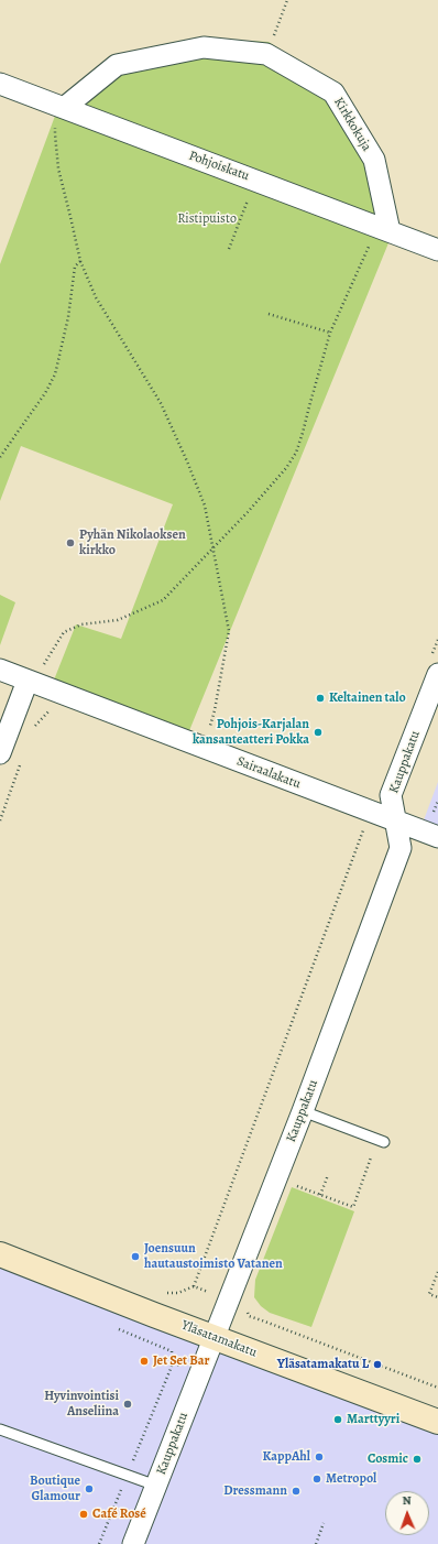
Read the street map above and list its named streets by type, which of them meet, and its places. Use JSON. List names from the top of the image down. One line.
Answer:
{"streets":{"main road":["Yläsatamakatu"],"street":["Kirkkokuja","Pohjoiskatu","Kauppakatu","Sairaalakatu"]},"crossings":[["Kirkkokuja","Pohjoiskatu"],["Kauppakatu","Sairaalakatu"],["Kauppakatu","Yläsatamakatu"]],"parks":["Ristipuisto"],"places":["Pyhän Nikolaoksen kirkko","Keltainen talo","Pohjois-Karjalan kansanteatteri Pokka","Joensuun hautaustoimisto Vatanen","Jet Set Bar","Yläsatamakatu L","Hyvinvointisi Anseliina","Marttyyri","KappAhl","Cosmic","Metropol","Boutique Glamour","Dressmann","Café Rosé"],"north":"top"}
